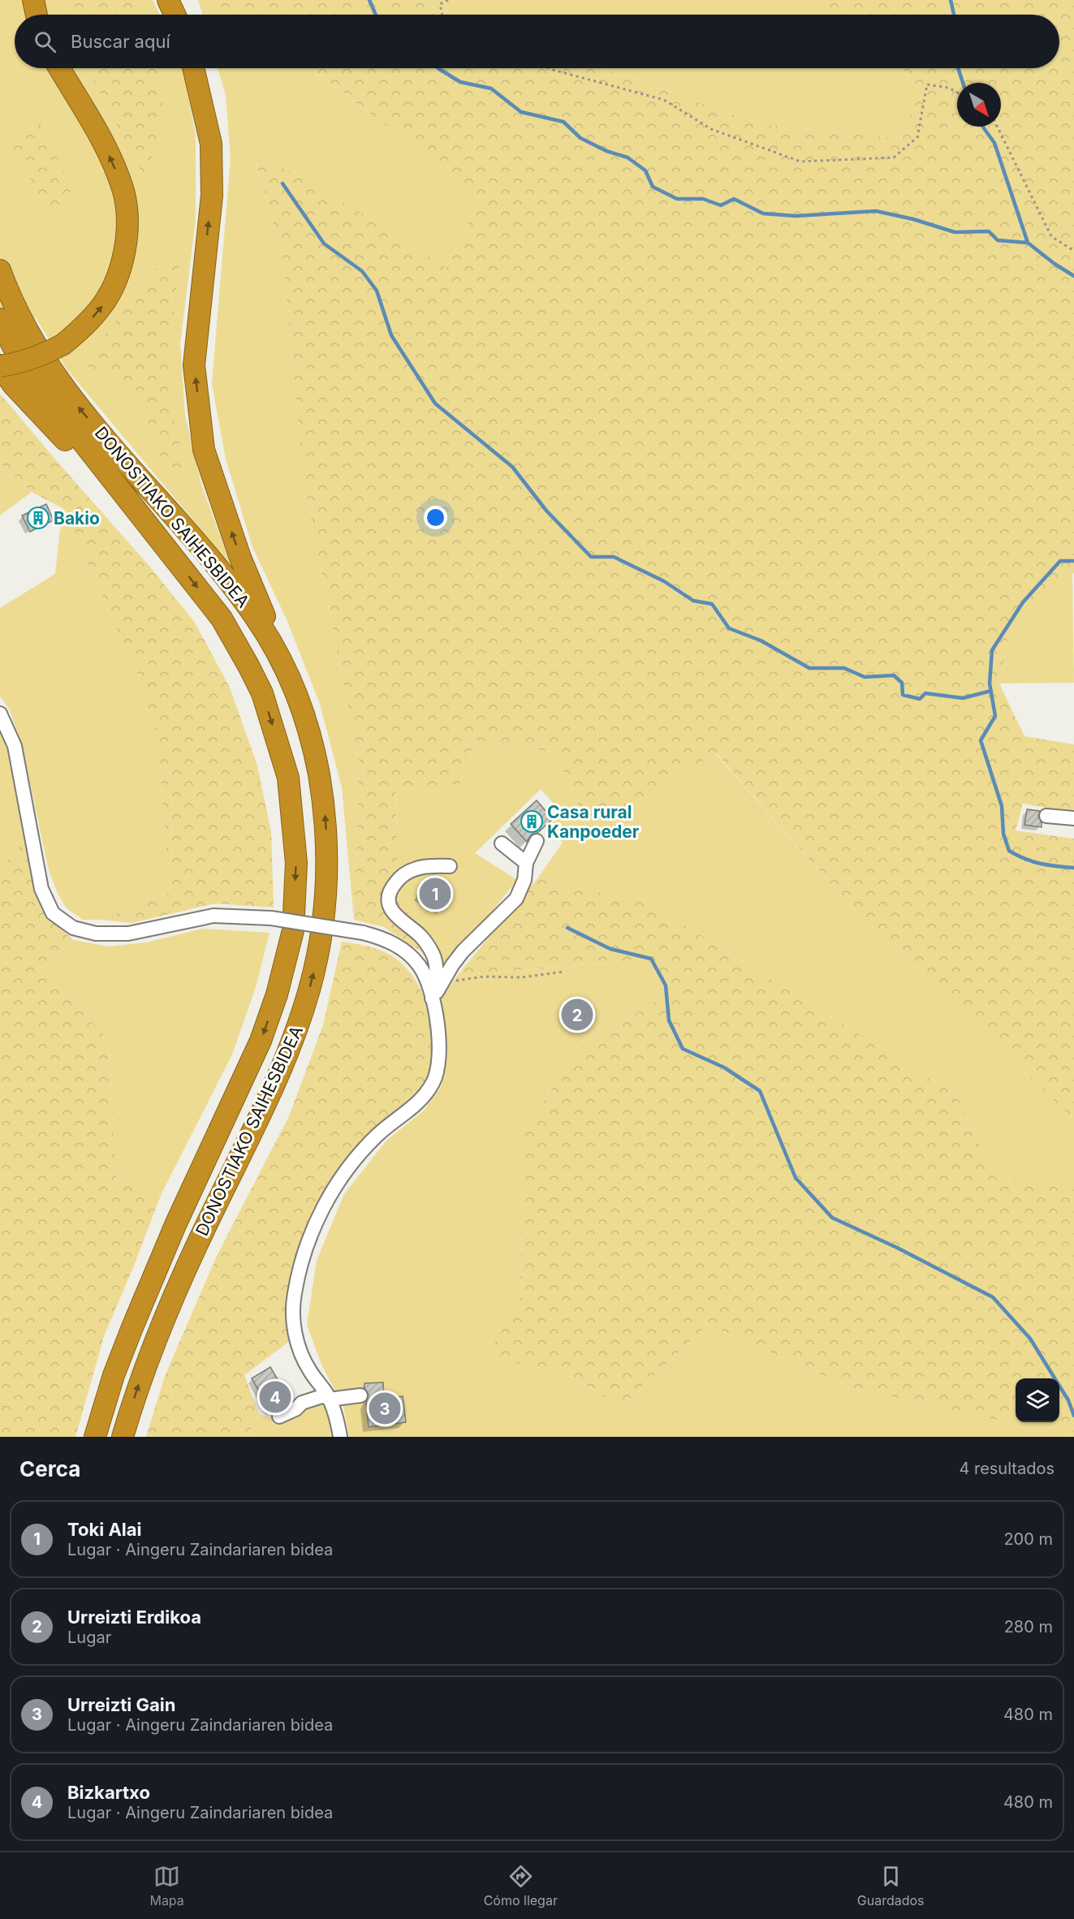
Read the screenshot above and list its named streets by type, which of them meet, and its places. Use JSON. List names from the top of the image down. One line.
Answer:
{"streets":{"highway":["DONOSTIAKO SAIHESBIDEA"]},"places":{"building":["Bakio","Casa rural Kanpoeder"]},"north":"bottom right","page":{"search":"Buscar aquí","pins":["1","2","4","3"],"heading":["Cerca","4 resultados"],"list":[{"mark":"1","name":"Toki Alai","note":"Lugar · Aingeru Zaindariaren bidea","value":"200 m"},{"mark":"2","name":"Urreizti Erdikoa","note":"Lugar","value":"280 m"},{"mark":"3","name":"Urreizti Gain","note":"Lugar · Aingeru Zaindariaren bidea","value":"480 m"},{"mark":"4","name":"Bizkartxo","note":"Lugar · Aingeru Zaindariaren bidea","value":"480 m"}],"nav":["Mapa","Cómo llegar","Guardados"]}}
